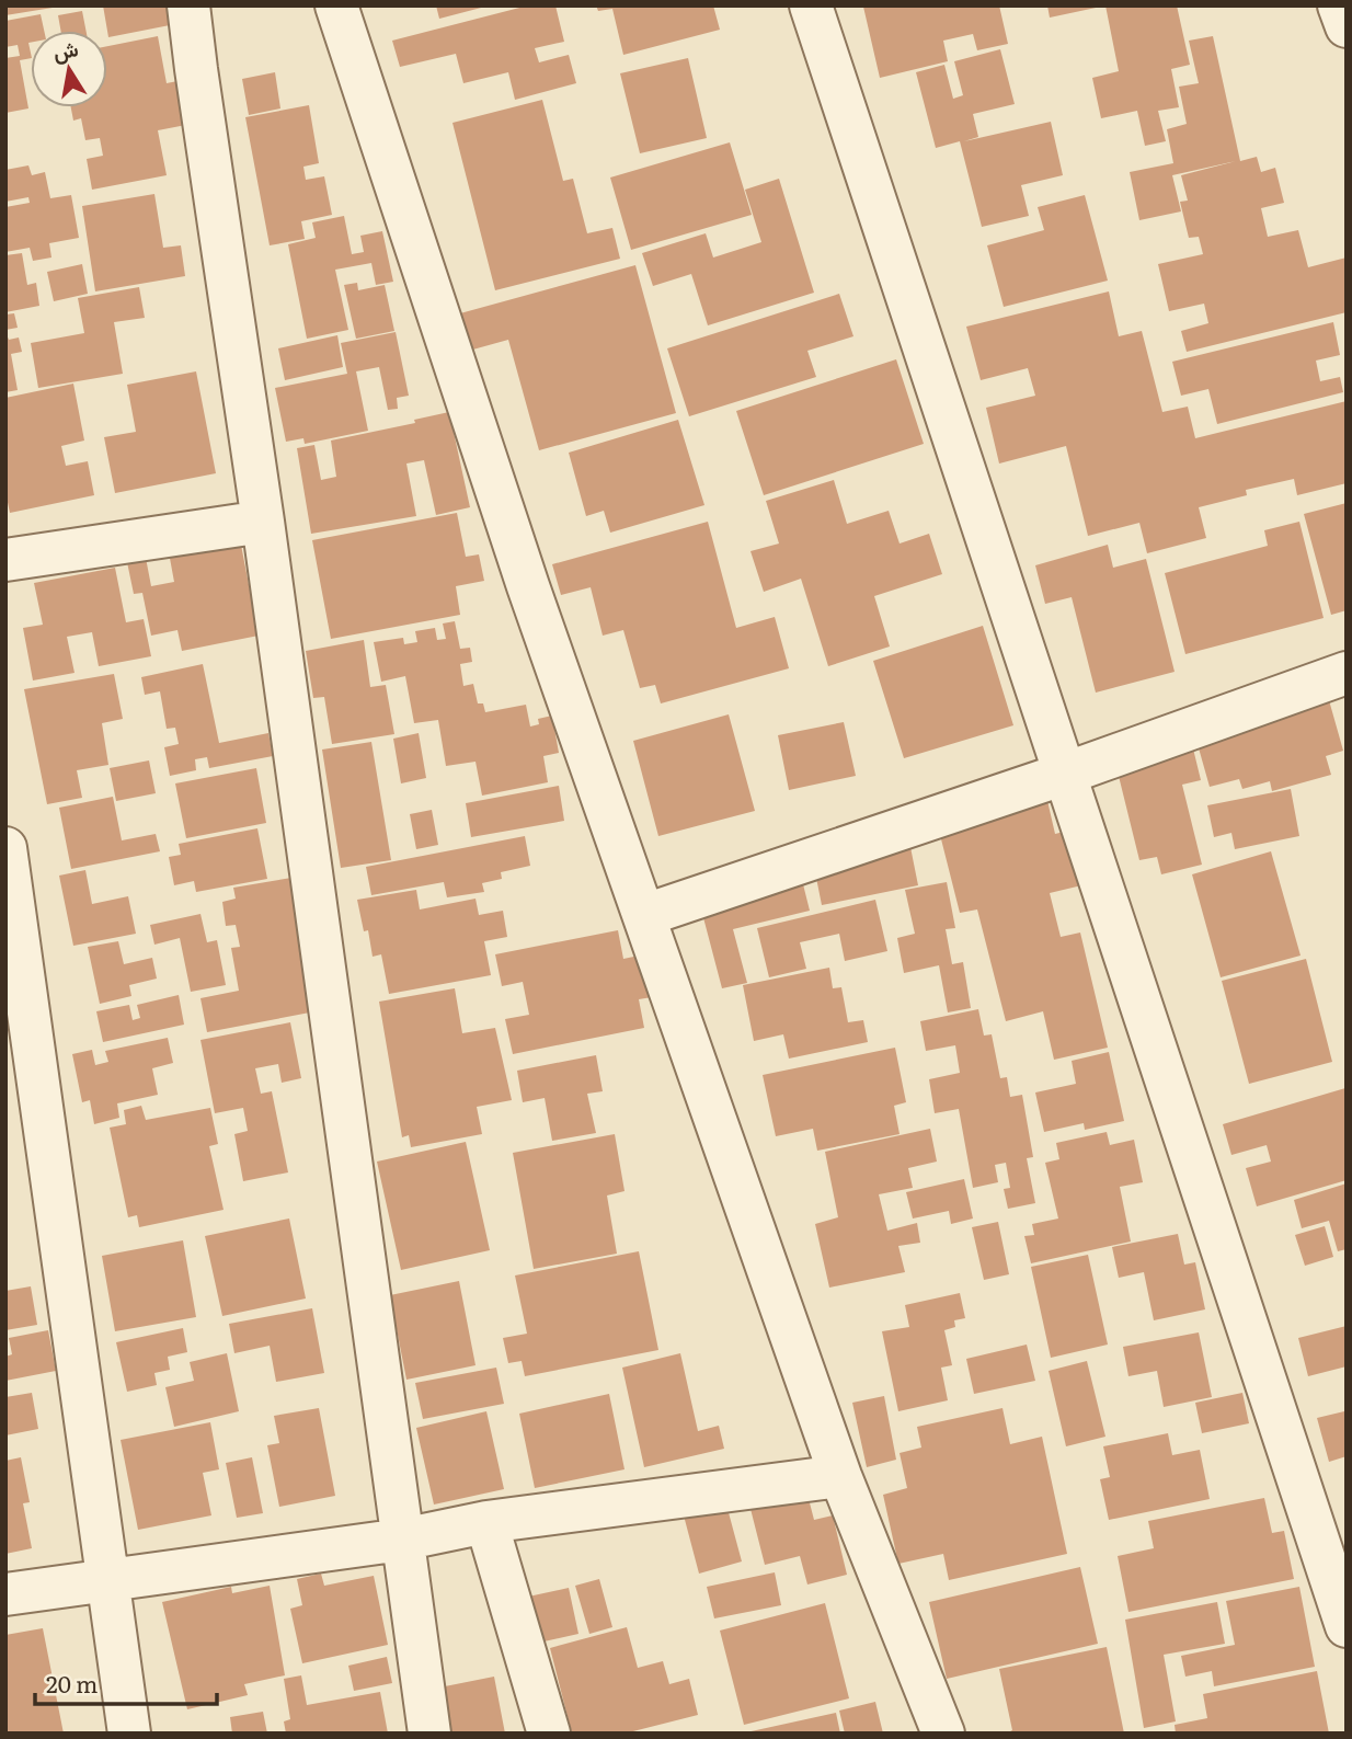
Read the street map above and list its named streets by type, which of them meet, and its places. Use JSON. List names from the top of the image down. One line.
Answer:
{"scale_bar":"20 m","north":"top"}
